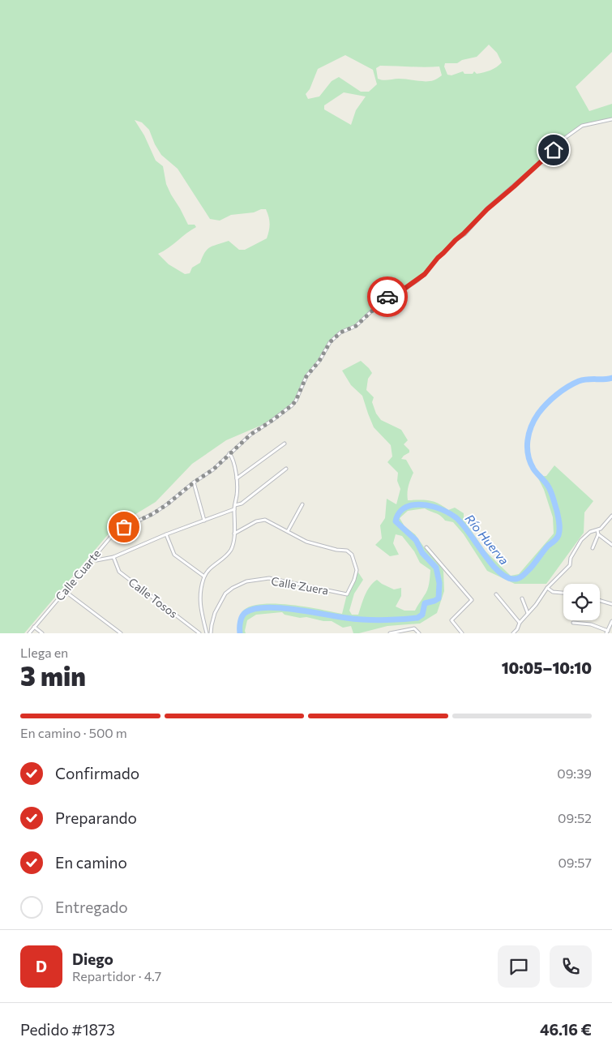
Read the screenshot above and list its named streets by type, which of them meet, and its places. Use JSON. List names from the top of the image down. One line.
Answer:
{"streets":{"street":["Calle Cuarte","Calle Zuera","Calle Tosos"]},"water":["Río Huerva"],"page":{"heading":["3 min","Llega en","10:05–10:10"],"panel":["Diego","Repartidor · 4.7","Pedido #1873","46.16 €"],"bar":"En camino · 500 m","list":[["Confirmado","09:39"],["Preparando","09:52"],["En camino","09:57"],"Entregado"],"round":"D"}}
